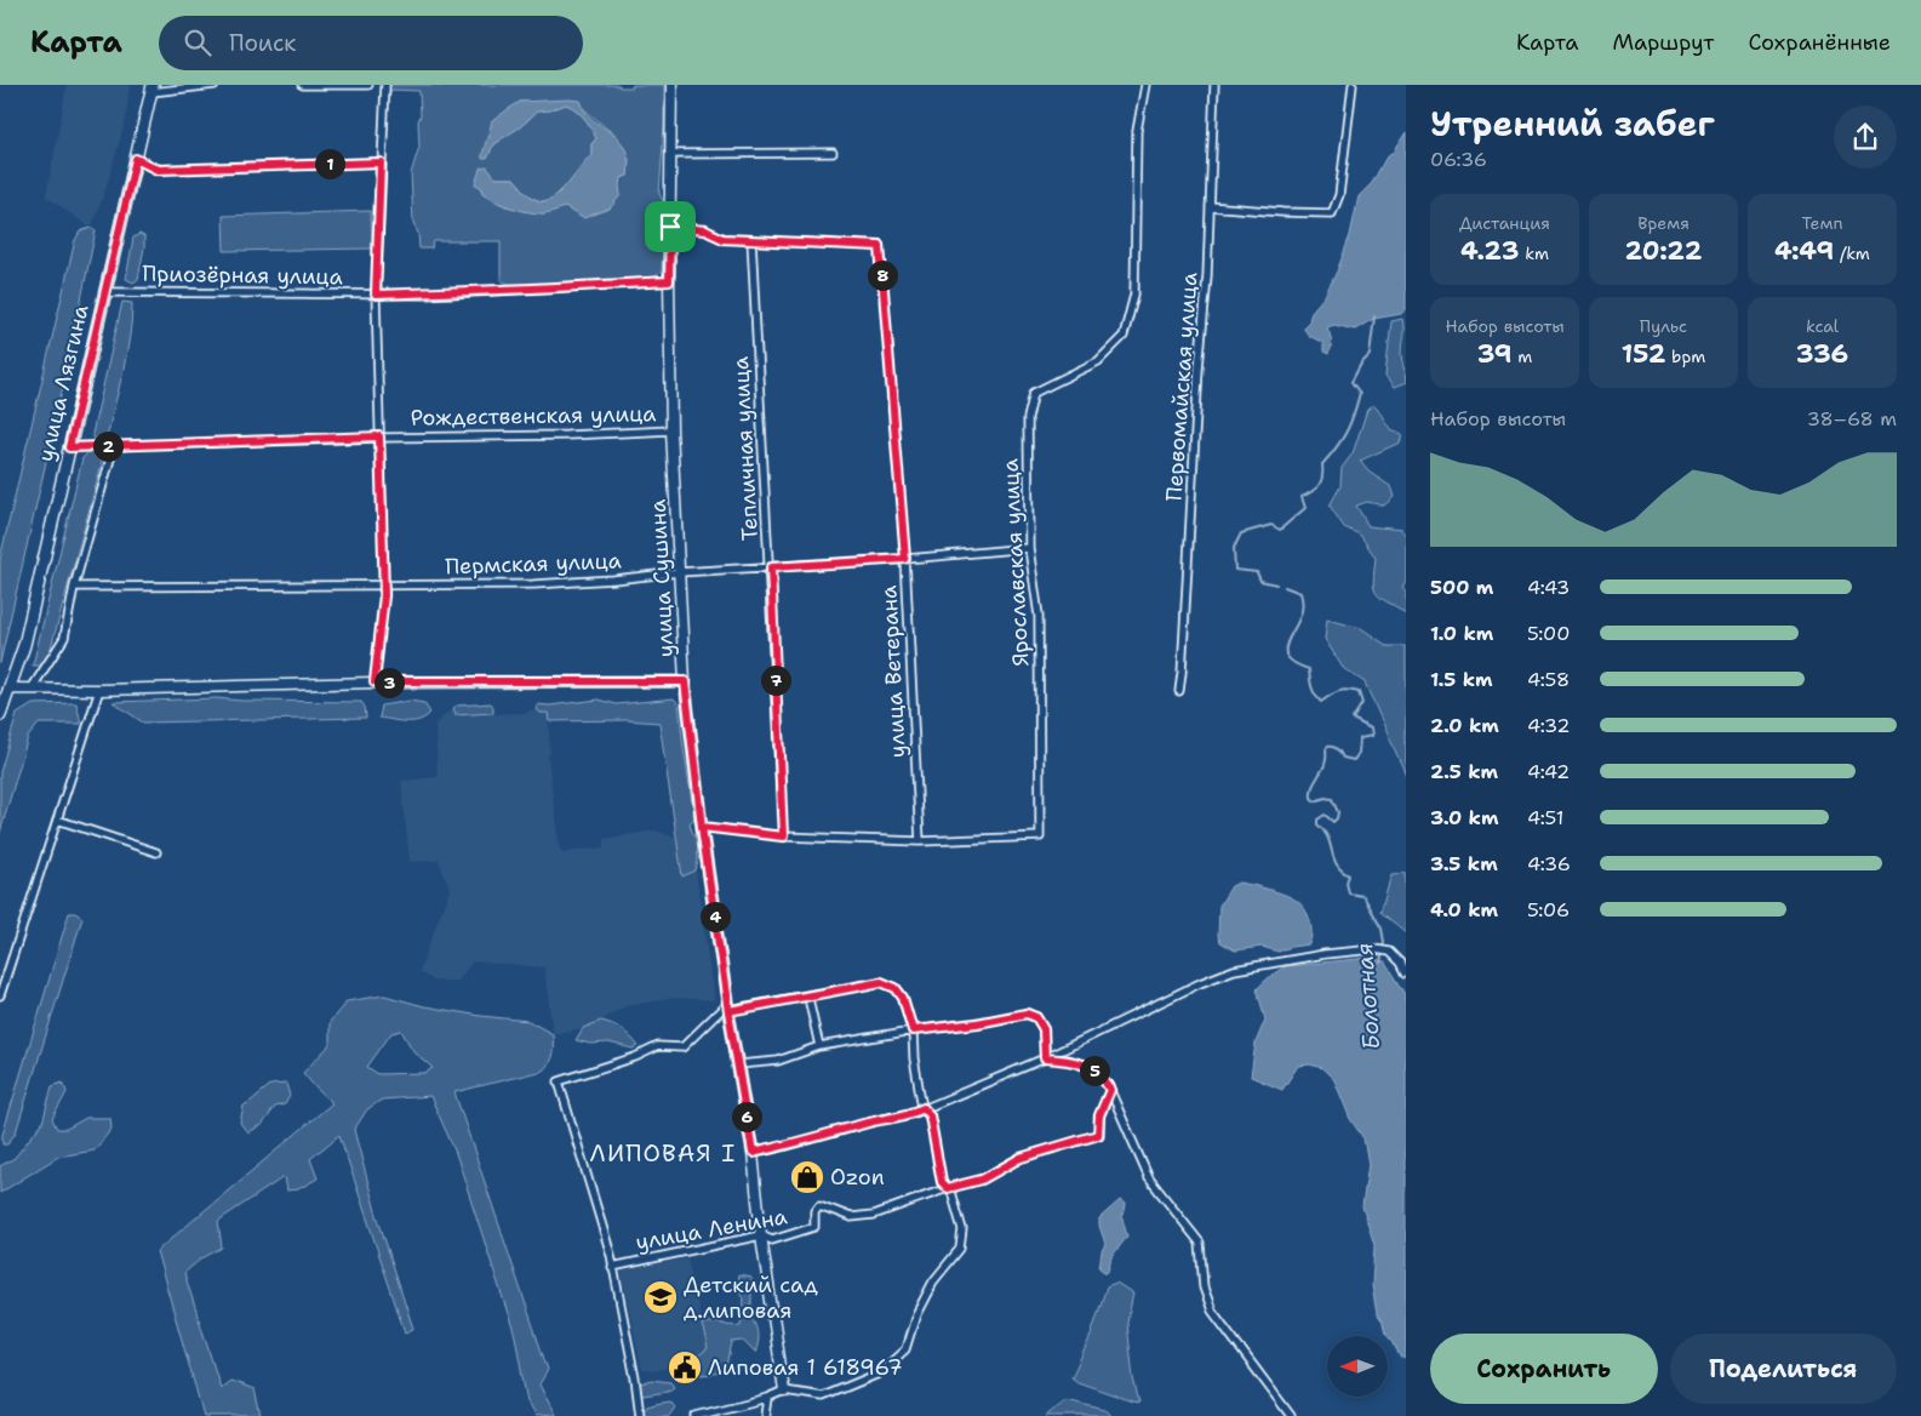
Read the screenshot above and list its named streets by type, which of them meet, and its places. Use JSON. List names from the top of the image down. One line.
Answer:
{"streets":{"main road":["улица Лязгина"],"street":["Приозёрная улица","Первомайская улица","Рождественская улица","Тепличная улица","Ярославская улица","Пермская улица","улица Сушина","улица Ветерана","улица Ленина"]},"crossings":[["Приозёрная улица","улица Лязгина"],["Приозёрная улица","улица Сушина"],["улица Лязгина","Рождественская улица"],["Рождественская улица","улица Сушина"],["Тепличная улица","Пермская улица"],["Тепличная улица","улица Ветерана"],["Ярославская улица","Пермская улица"],["Ярославская улица","улица Ветерана"],["Пермская улица","улица Сушина"],["Пермская улица","улица Ветерана"],["улица Сушина","улица Ленина"]],"districts":["ЛИПОВАЯ I"],"water":["Болотная"],"places":{"shop":["Ozon"],"school or university":["Детский сад д.липовая"],"public building":["Липовая 1 618967"]},"north":"left","page":{"header":"Карта","search":"Поиск","nav":["Карта","Маршрут","Сохранённые"],"heading":["Утренний забег","06:36"],"pins":["1","8","2","7","3","4","5","6"],"stats":[["Дистанция","4.23 km"],["Время","20:22"],["Темп","4:49 /km"],["Набор высоты","39 m"],["Пульс","152 bpm"],["kcal","336"]],"chart":["Набор высоты","38–68 m"],"list":[{"name":"500 m","note":"4:43"},{"name":"1.0 km","note":"5:00"},{"name":"1.5 km","note":"4:58"},{"name":"2.0 km","note":"4:32"},{"name":"2.5 km","note":"4:42"},{"name":"3.0 km","note":"4:51"},{"name":"3.5 km","note":"4:36"},{"name":"4.0 km","note":"5:06"}],"buttons":["Сохранить","Поделиться"]}}
